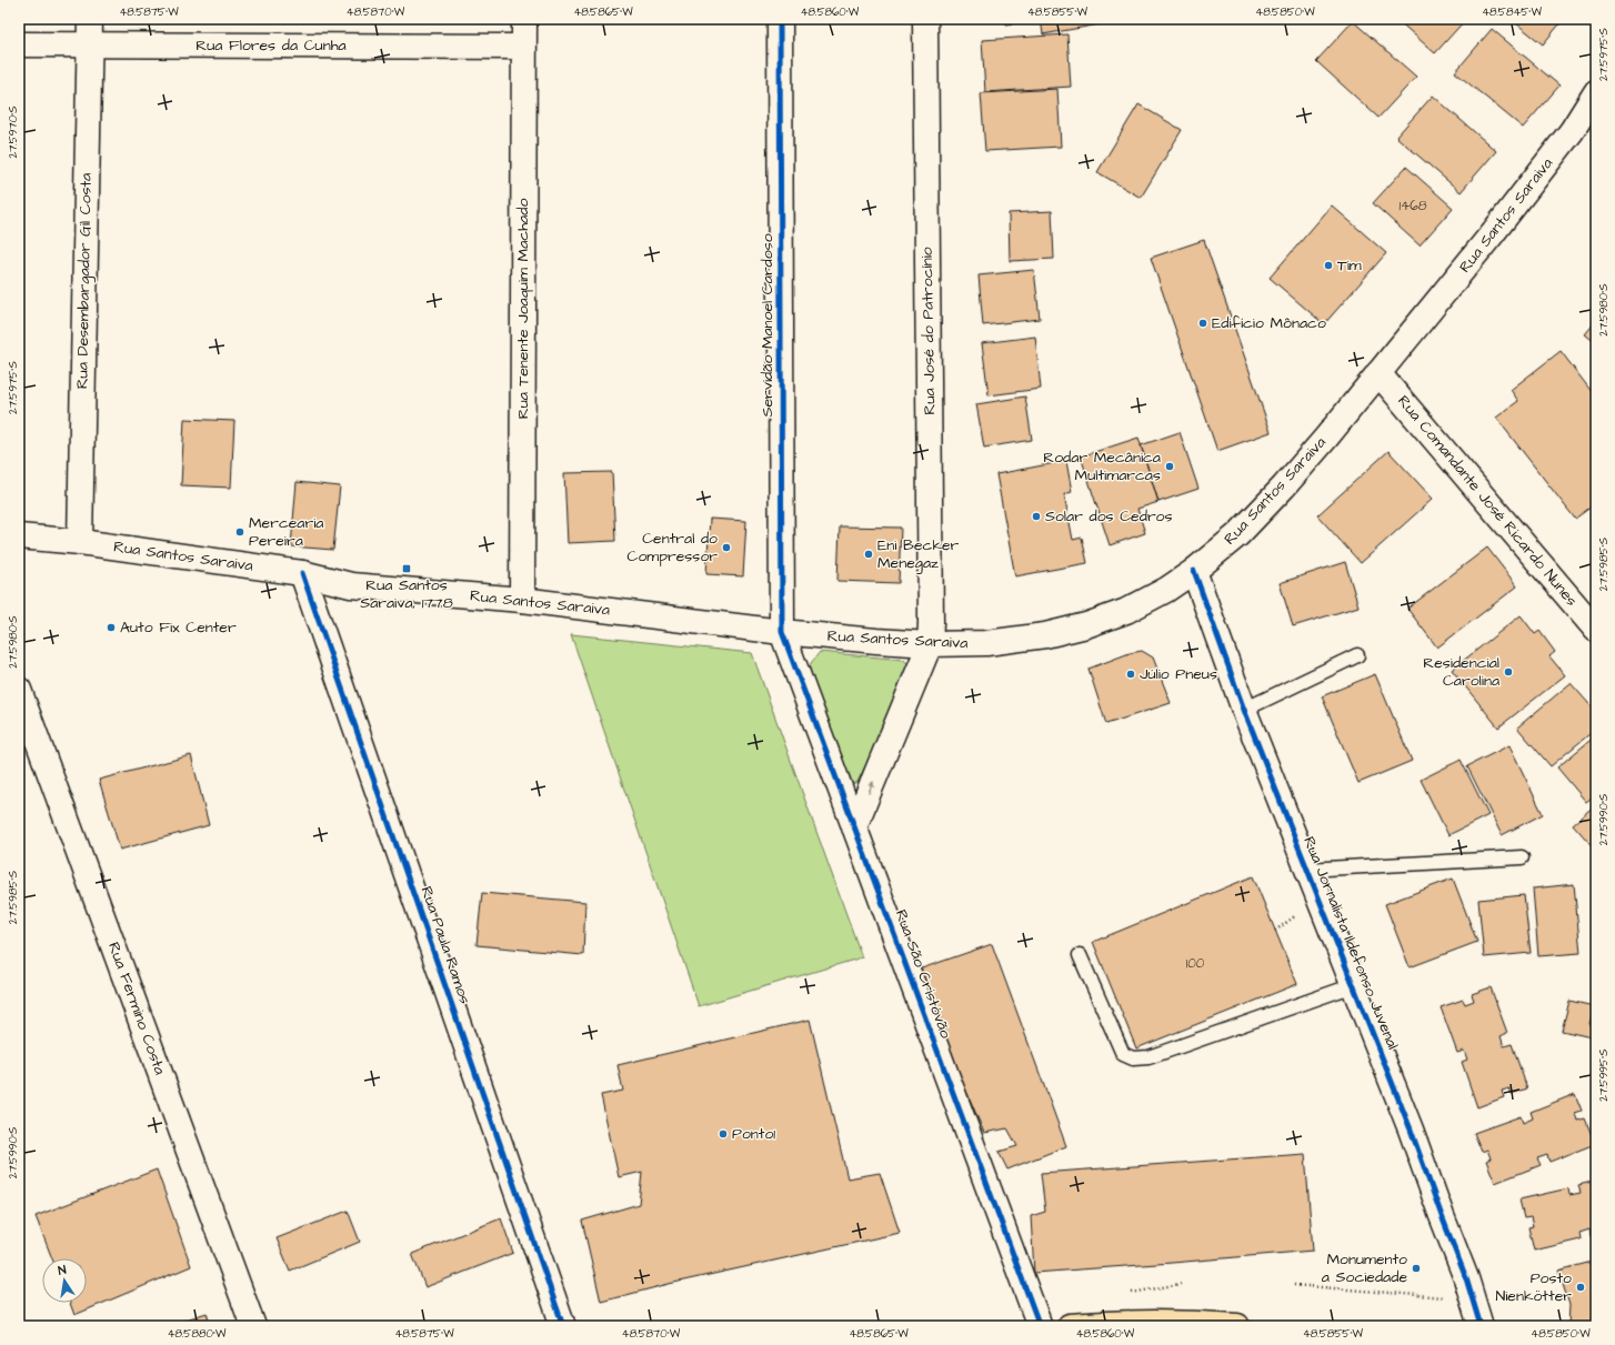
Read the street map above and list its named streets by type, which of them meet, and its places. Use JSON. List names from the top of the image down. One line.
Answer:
{"streets":{"street":["Rua Flores da Cunha","Rua Santos Saraiva","Rua Desembargador Gil Costa","Rua Tenente Joaquim Machado","Servidão Manoel Cardoso","Rua José do Patrocínio","Rua Comandante José Ricardo Nunes","Rua Jornalista Ildefonso Juvenal","Rua Paula Ramos","Rua São Cristóvão","Rua Fermino Costa"]},"crossings":[["Rua Flores da Cunha","Rua Desembargador Gil Costa"],["Rua Flores da Cunha","Rua Tenente Joaquim Machado"],["Rua Santos Saraiva","Rua Desembargador Gil Costa"],["Rua Santos Saraiva","Rua Tenente Joaquim Machado"],["Rua Santos Saraiva","Servidão Manoel Cardoso"],["Rua Santos Saraiva","Rua José do Patrocínio"],["Rua Santos Saraiva","Rua Comandante José Ricardo Nunes"],["Rua Santos Saraiva","Rua Jornalista Ildefonso Juvenal"],["Rua Santos Saraiva","Rua Paula Ramos"],["Rua Santos Saraiva","Rua São Cristóvão"],["Servidão Manoel Cardoso","Rua São Cristóvão"]],"places":{"other":["Tim","Edifício Mônaco","Rodar Mecânica Multimarcas","Solar dos Cedros","Mercearia Pereira","Central do Compressor","Eni Becker Menegaz","Auto Fix Center","Residencial Carolina","Júlio Pneus","Ponto1","Monumento a Sociedade","Posto Nienkötter"],"transit":["Rua Santos Saraiva, 1778"]},"house_numbers":["1468","100"],"north":"top","coordinates":["48.5875°W","48.5870°W","48.5865°W","48.5860°W","48.5855°W","48.5850°W","48.5845°W","27.5975°S","27.5970°S","27.5980°S","27.5985°S","27.5990°S","27.5995°S","48.5880°W"]}
